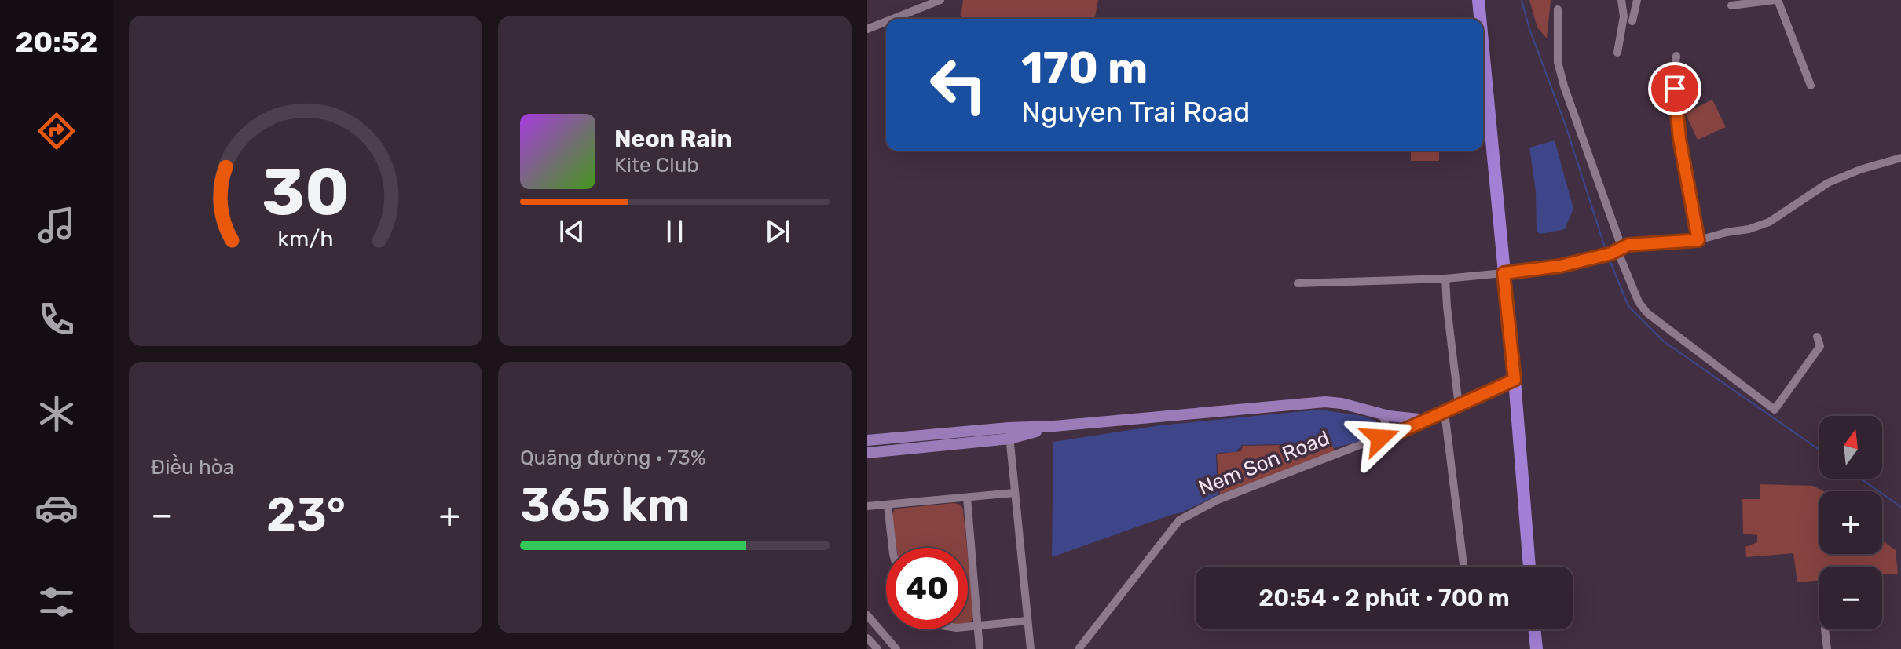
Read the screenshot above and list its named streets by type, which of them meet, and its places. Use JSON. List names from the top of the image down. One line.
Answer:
{"streets":{"main road":["Nem Son Road"]},"north":"top","page":{"tabs":"20:52","turn":["170 m","Nguyen Trai Road"],"song":["Neon Rain","Kite Club"],"tile":["Điều hòa",["Quãng đường · 73%","365 km"]],"map_buttons":["+","−"],"heat":["−","23°","+"],"limit":"40","trip":"20:54 · 2 phút · 700 m","gauge":["30","km/h"]}}
